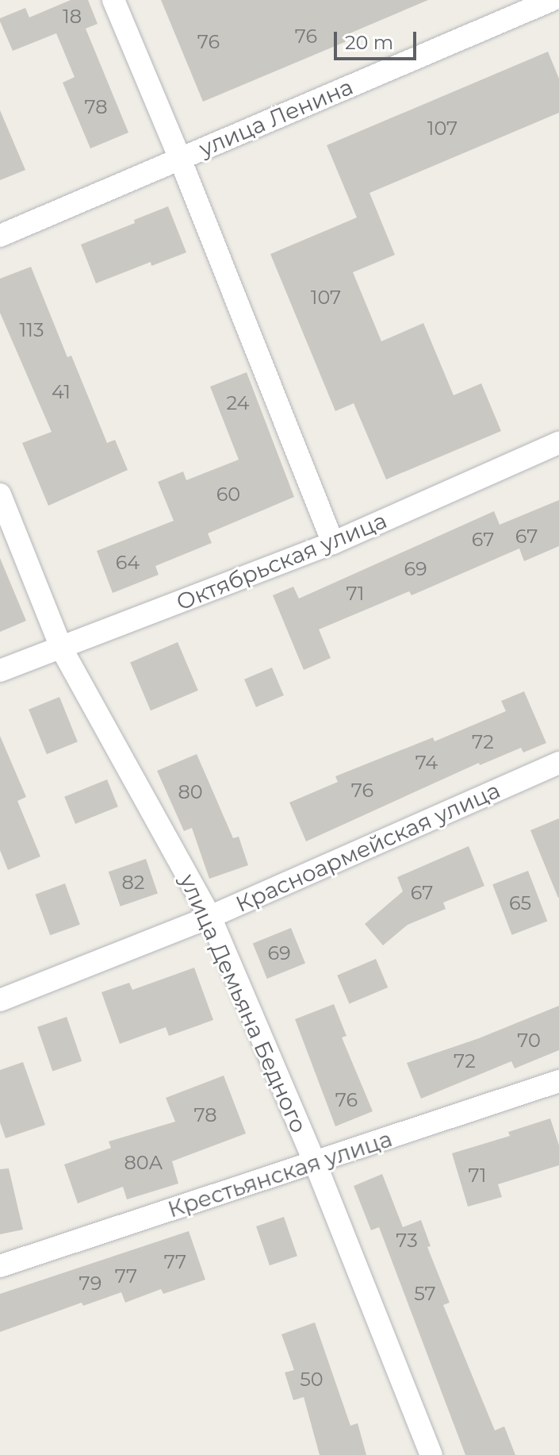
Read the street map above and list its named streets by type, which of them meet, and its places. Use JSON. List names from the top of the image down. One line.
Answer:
{"streets":{"street":["улица Ленина","Октябрьская улица","Красноармейская улица","улица Демьяна Бедного","Крестьянская улица"]},"crossings":[["Октябрьская улица","улица Демьяна Бедного"],["Красноармейская улица","улица Демьяна Бедного"],["улица Демьяна Бедного","Крестьянская улица"]],"house_numbers":["18","76","76","78","107","107","113","41","24","60","67","67","64","69","71","72","74","76","80","82","67","65","69","70","72","76","78","80А","71","73","77","77","79","57","50"],"scale_bar":"20 m"}
